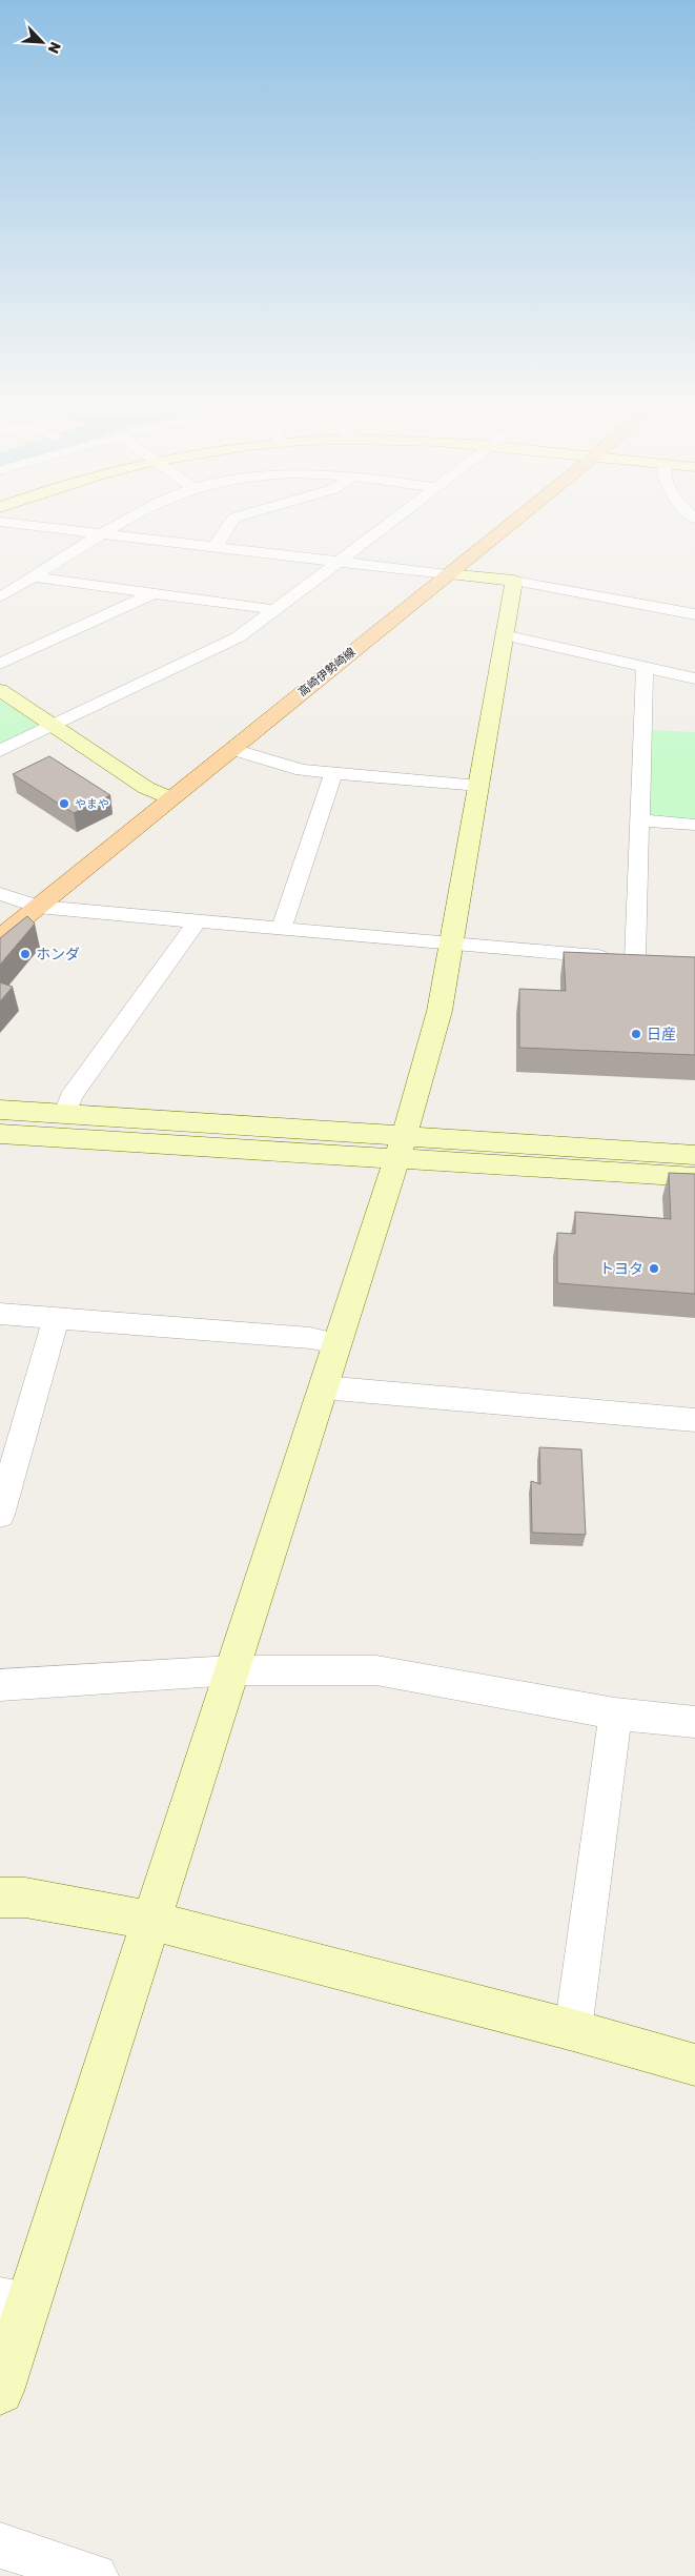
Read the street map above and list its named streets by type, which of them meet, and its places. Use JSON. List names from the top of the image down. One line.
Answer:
{"streets":{"main road":["高崎伊勢崎線"]},"places":["やまや","ホンダ","日産","トヨタ"],"north":"bottom right"}
